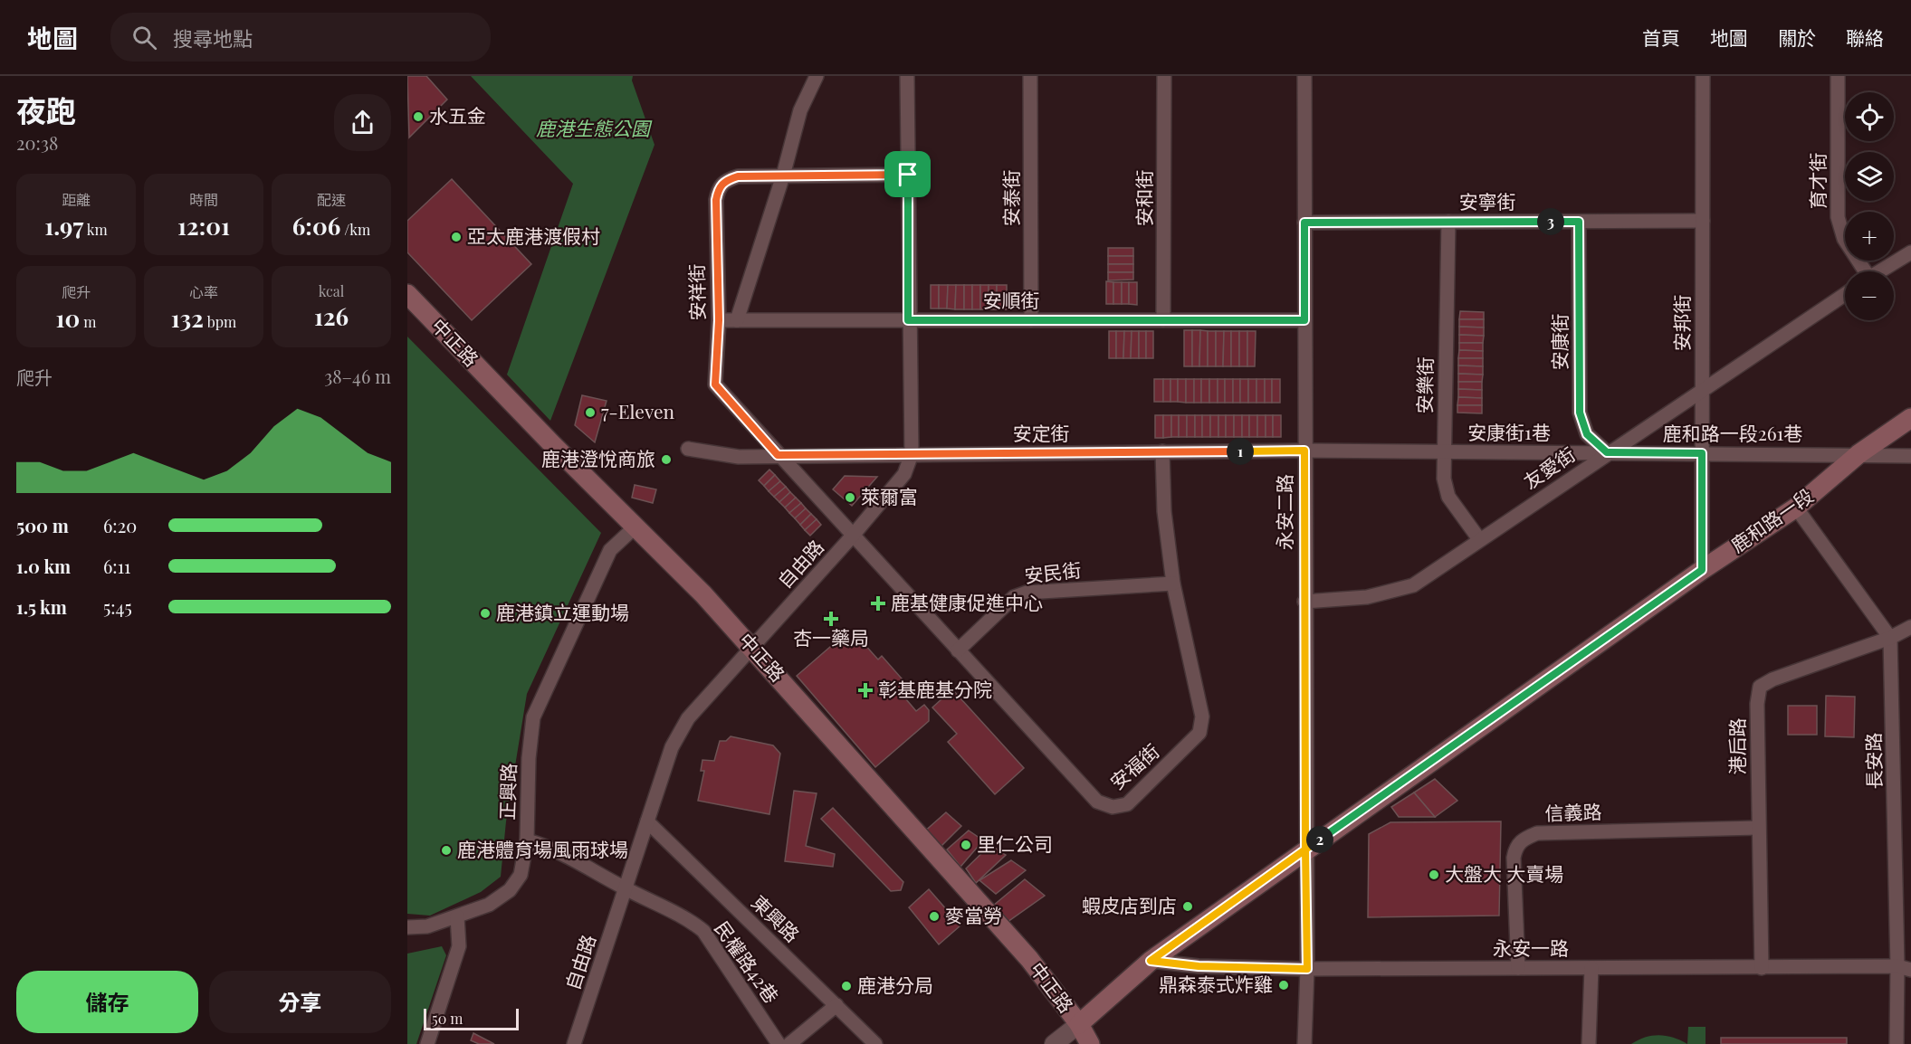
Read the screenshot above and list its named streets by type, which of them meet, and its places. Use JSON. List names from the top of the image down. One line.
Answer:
{"streets":{"main road":["中正路","鹿和路一段"],"street":["育才街","安泰街","安和街","安寧街","安祥街","安順街","安邦街","安康街","安樂街","安康街1巷","安定街","鹿和路一段261巷","友愛街","永安二路","自由路","安民街","港后路","長安路","安福街","正興路","信義路","東興路","永安一路","民權路42巷"]},"crossings":[["安泰街","安順街"],["安和街","安順街"],["安寧街","安邦街"],["安寧街","安康街"],["安寧街","安樂街"],["安寧街","永安二路"],["安祥街","安順街"],["安祥街","安定街"],["安祥街","自由路"],["安祥街","安福街"],["安順街","永安二路"],["安順街","自由路"],["安邦街","鹿和路一段261巷"],["安邦街","友愛街"],["安邦街","鹿和路一段"],["安康街","安康街1巷"],["安康街","鹿和路一段261巷"],["安康街","友愛街"],["中正路","鹿和路一段"],["中正路","自由路"],["中正路","正興路"],["安樂街","安康街1巷"],["安樂街","友愛街"],["安康街1巷","安定街"],["安康街1巷","鹿和路一段261巷"],["安康街1巷","友愛街"],["安康街1巷","永安二路"],["安定街","永安二路"],["安定街","自由路"],["安定街","安福街"],["鹿和路一段261巷","友愛街"],["鹿和路一段261巷","鹿和路一段"],["友愛街","永安二路"],["永安二路","鹿和路一段"],["永安二路","永安一路"],["鹿和路一段","永安一路"],["自由路","安福街"],["自由路","東興路"],["自由路","民權路42巷"],["安民街","安福街"],["港后路","長安路"],["港后路","信義路"],["港后路","永安一路"],["長安路","永安一路"],["正興路","民權路42巷"],["信義路","永安一路"]],"parks":["鹿港生態公園"],"places":{"other":["水五金","亞太鹿港渡假村","7-Eleven","鹿港澄悅商旅","萊爾富","鹿港鎮立運動場","里仁公司","鹿港體育場風雨球場","大盤大 大賣場","蝦皮店到店","麥當勞","鼎森泰式炸雞","鹿港分局"],"health":["鹿基健康促進中心","杏一藥局","彰基鹿基分院"]},"scale_bar":"50 m","page":{"header":"地圖","search":"搜尋地點","nav":["首頁","地圖","關於","聯絡"],"heading":["夜跑","20:38"],"map_buttons":["+","−"],"stats":[["距離","1.97 km"],["時間","12:01"],["配速","6:06 /km"],["爬升","10 m"],["心率","132 bpm"],["kcal","126"]],"pins":["3","1","2"],"chart":["爬升","38–46 m"],"list":[{"name":"500 m","note":"6:20"},{"name":"1.0 km","note":"6:11"},{"name":"1.5 km","note":"5:45"}],"buttons":["儲存","分享"],"scale":"50 m"}}
